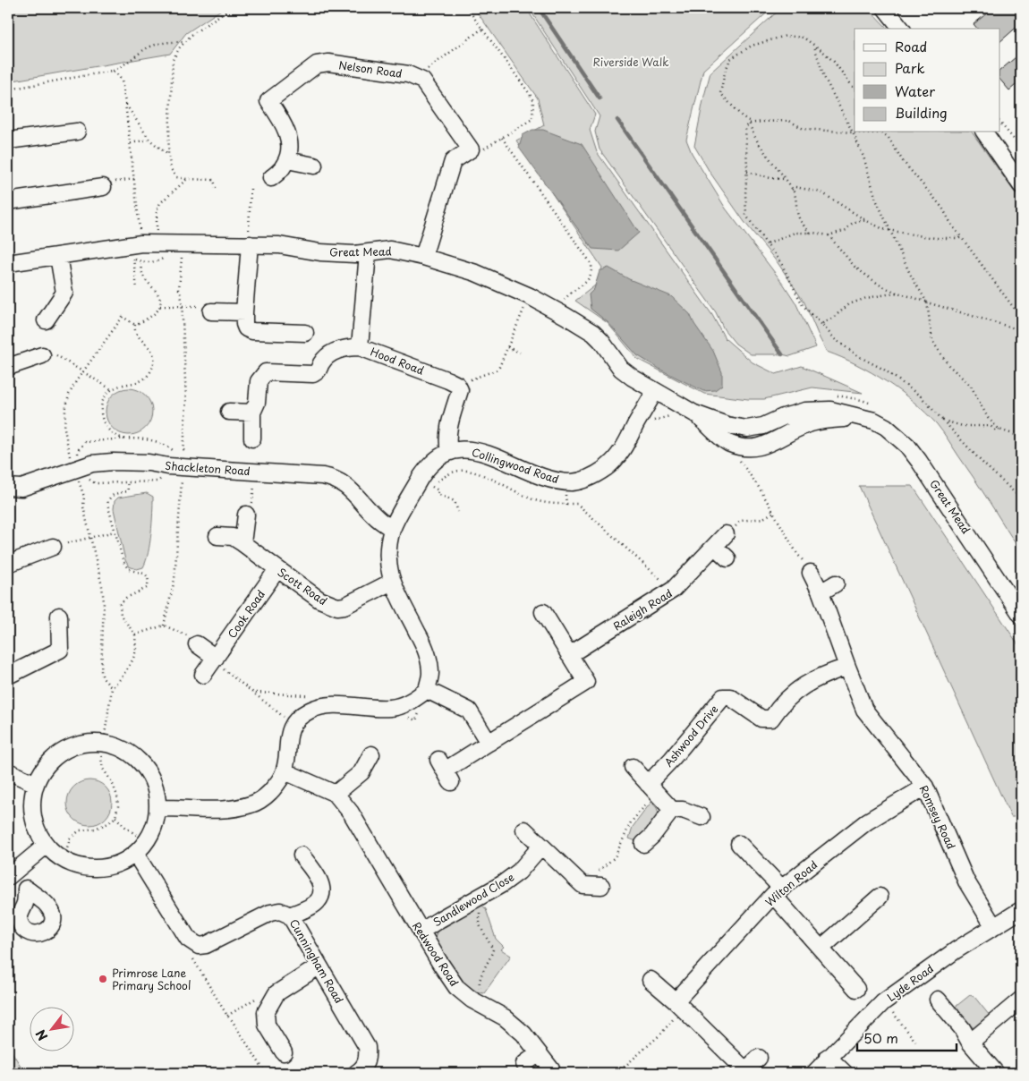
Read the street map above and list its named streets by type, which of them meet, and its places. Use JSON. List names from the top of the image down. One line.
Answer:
{"streets":{"street":["Nelson Road","Great Mead","Hood Road","Collingwood Road","Shackleton Road","Scott Road","Raleigh Road","Cook Road","Ashwood Drive","Romsey Road","Wilton Road","Sandlewood Close","Redwood Road","Cunningham Road","Lyde Road"]},"crossings":[["Great Mead","Hood Road"],["Great Mead","Collingwood Road"],["Collingwood Road","Shackleton Road"],["Collingwood Road","Scott Road"],["Scott Road","Cook Road"],["Ashwood Drive","Romsey Road"],["Romsey Road","Wilton Road"],["Romsey Road","Lyde Road"],["Sandlewood Close","Redwood Road"]],"parks":["Riverside Walk"],"places":["Primrose Lane Primary School"],"legend":["Road","Park","Water","Building"],"scale_bar":"50 m","north":"bottom left"}
